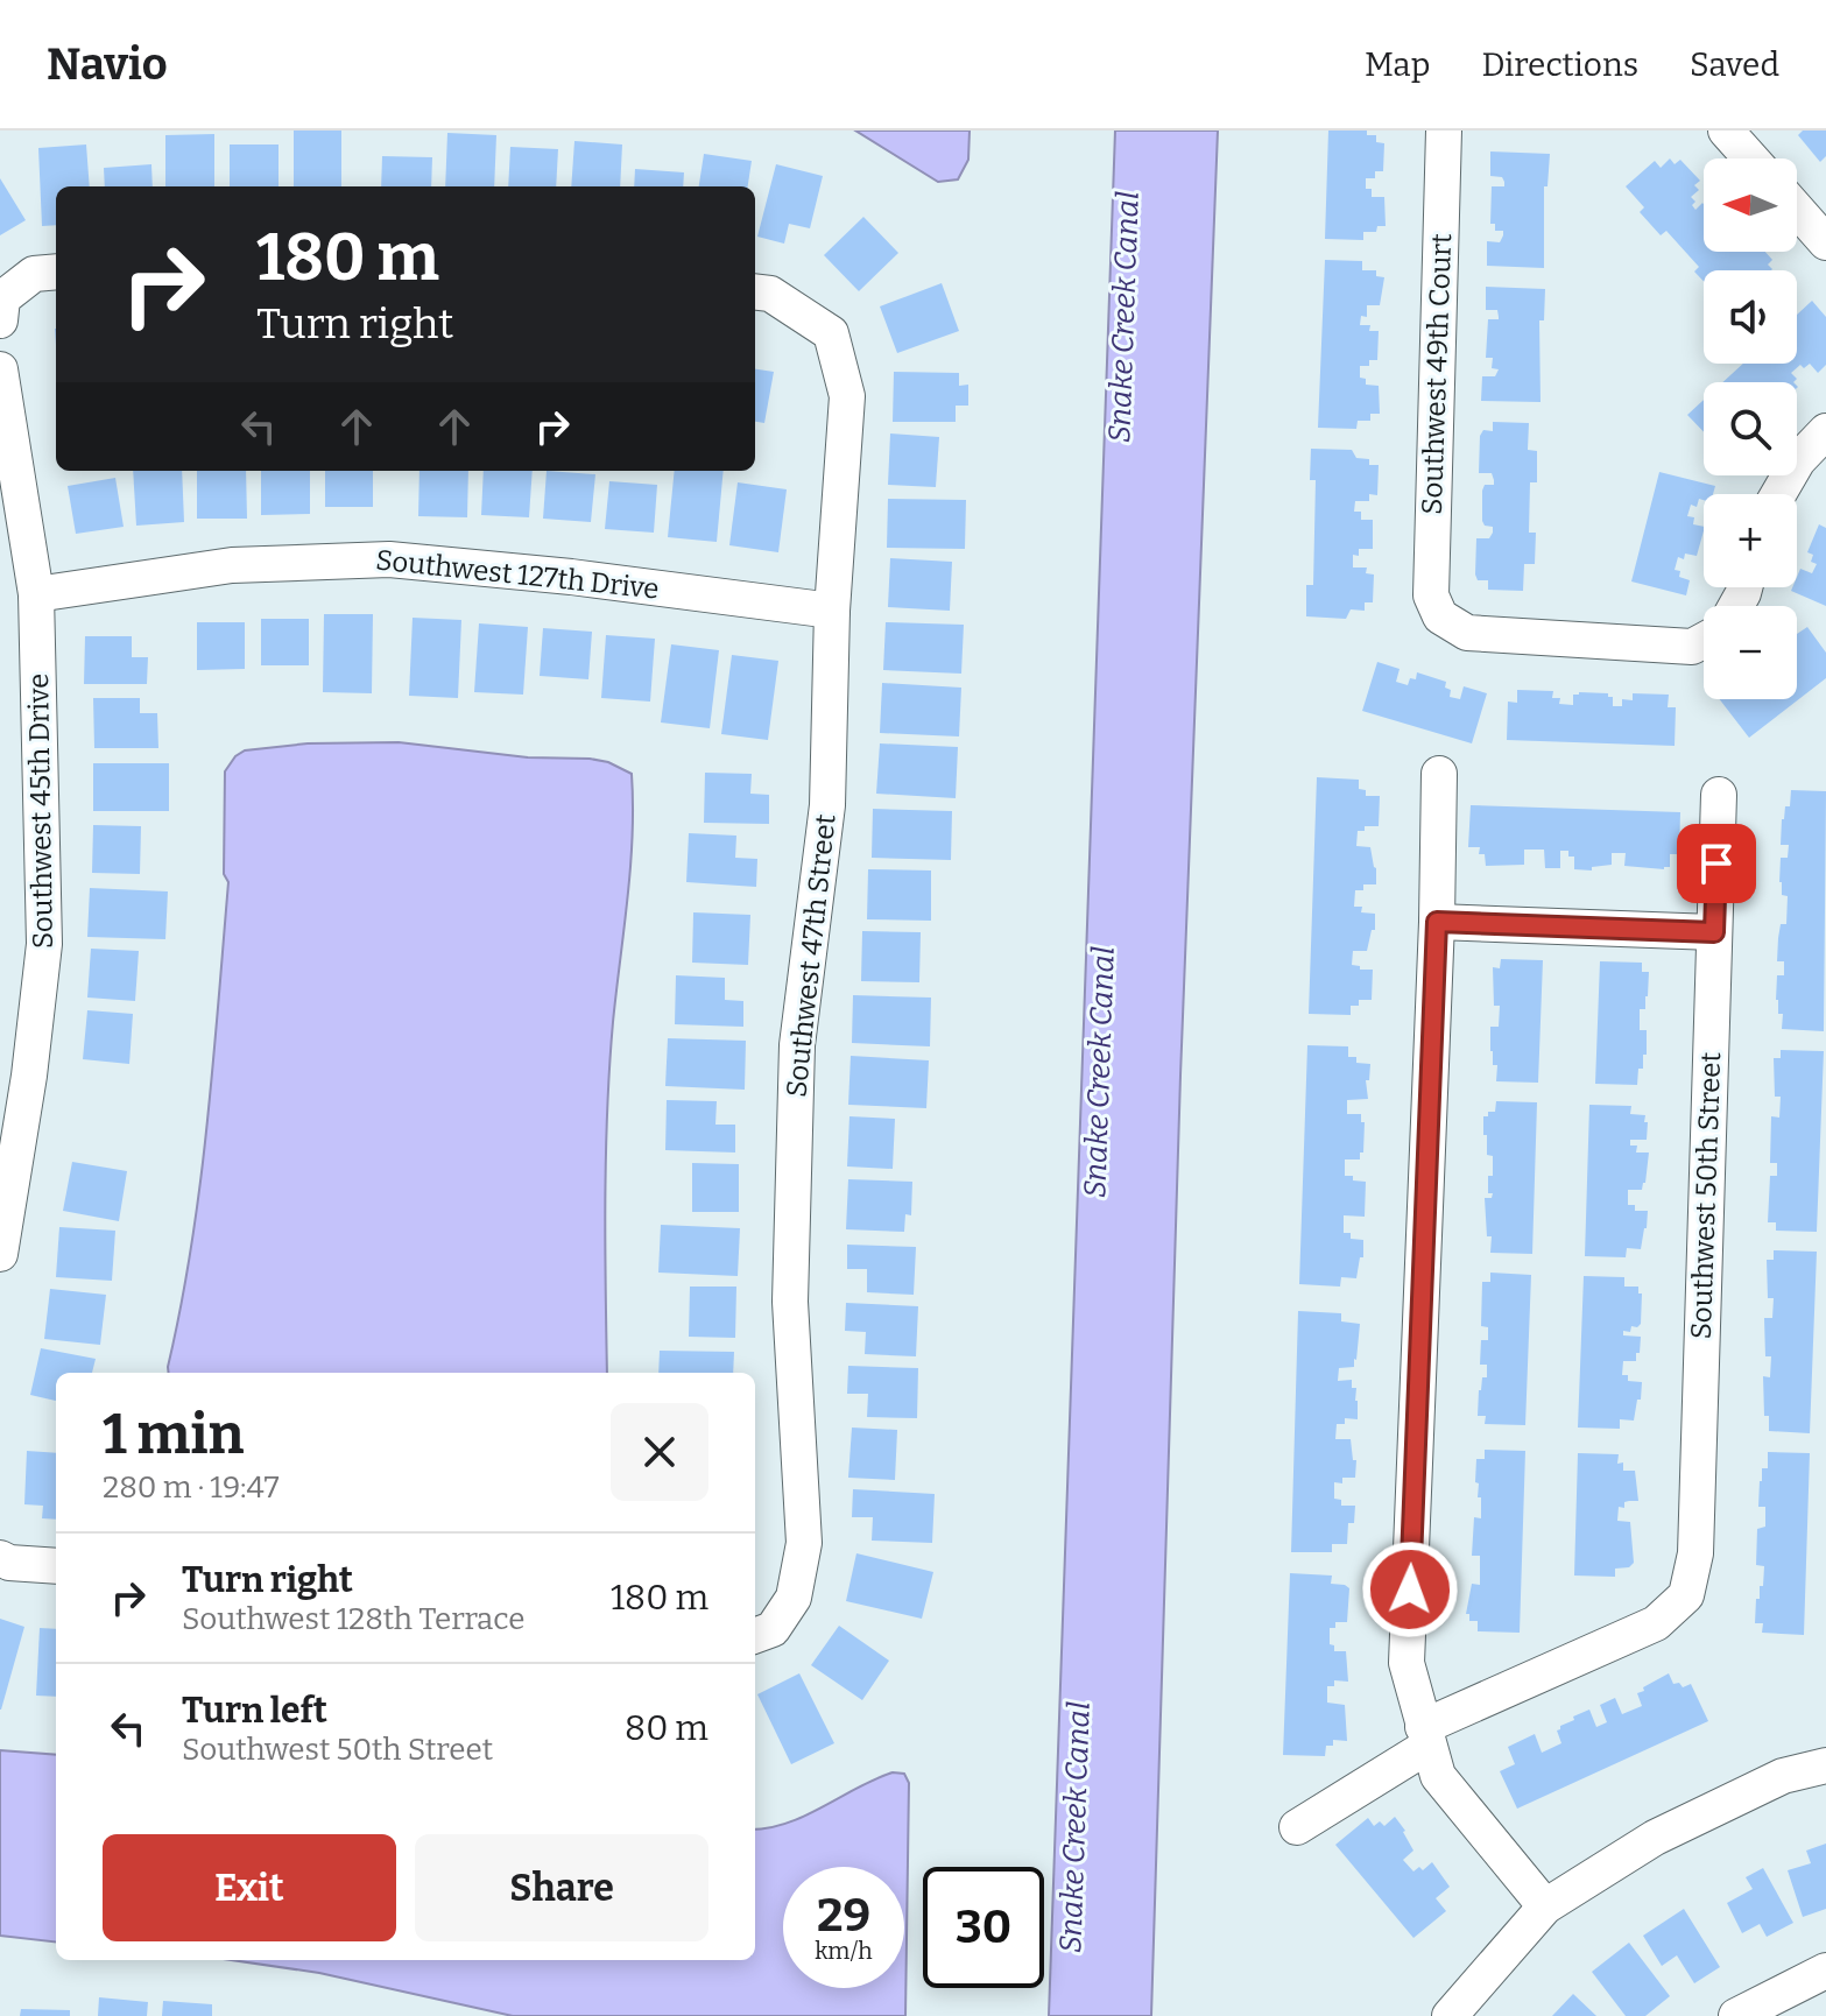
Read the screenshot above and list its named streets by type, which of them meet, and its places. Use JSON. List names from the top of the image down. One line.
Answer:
{"streets":{"street":["Southwest 49th Court","Southwest 127th Drive","Southwest 45th Drive","Southwest 47th Street","Southwest 50th Street"]},"crossings":[["Southwest 127th Drive","Southwest 45th Drive"],["Southwest 127th Drive","Southwest 47th Street"]],"water":["Snake Creek Canal"],"north":"left","page":{"header":"Navio","nav":["Map","Directions","Saved"],"map_buttons":["+","−"],"turn":["180 m","Turn right"],"heading":["1 min","280 m · 19:47"],"list":[{"name":"Turn right","note":"Southwest 128th Terrace","value":"180 m"},{"name":"Turn left","note":"Southwest 50th Street","value":"80 m"}],"buttons":["Exit","Share"],"speed":"29 km/h","limit":"30"}}
